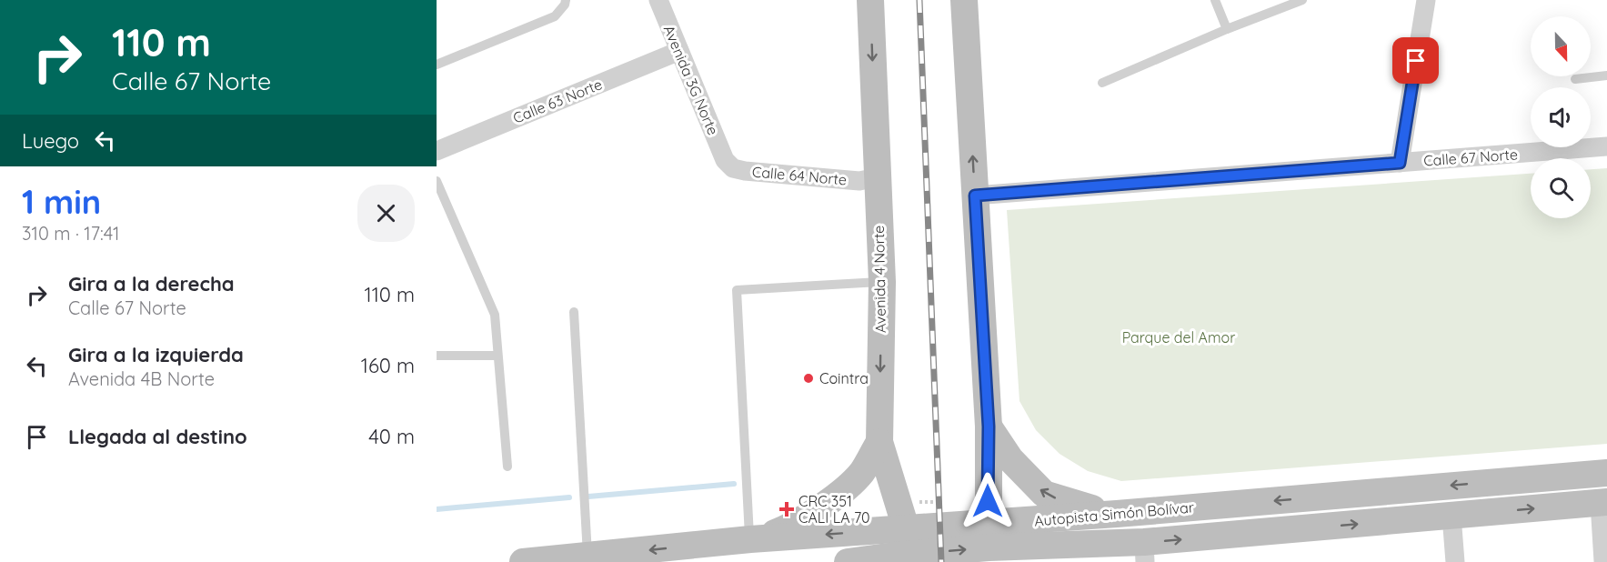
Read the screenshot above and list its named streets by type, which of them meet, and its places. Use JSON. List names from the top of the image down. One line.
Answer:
{"streets":{"main road":["Avenida 4 Norte","Autopista Simón Bolívar"],"street":["Avenida 3G Norte","Calle 63 Norte","Calle 67 Norte","Calle 64 Norte"]},"crossings":[["Avenida 3G Norte","Calle 63 Norte"],["Avenida 3G Norte","Calle 64 Norte"],["Calle 64 Norte","Avenida 4 Norte"],["Avenida 4 Norte","Autopista Simón Bolívar"]],"parks":["Parque del Amor"],"places":{"other":["Cointra"],"health":["CRC 351 CALI LA 70"]},"north":"bottom","page":{"turn":["110 m","Calle 67 Norte"],"then":"Luego","heading":["1 min","310 m · 17:41"],"list":[{"name":"Gira a la derecha","note":"Calle 67 Norte","value":"110 m"},{"name":"Gira a la izquierda","note":"Avenida 4B Norte","value":"160 m"},{"name":"Llegada al destino","value":"40 m"}]}}
